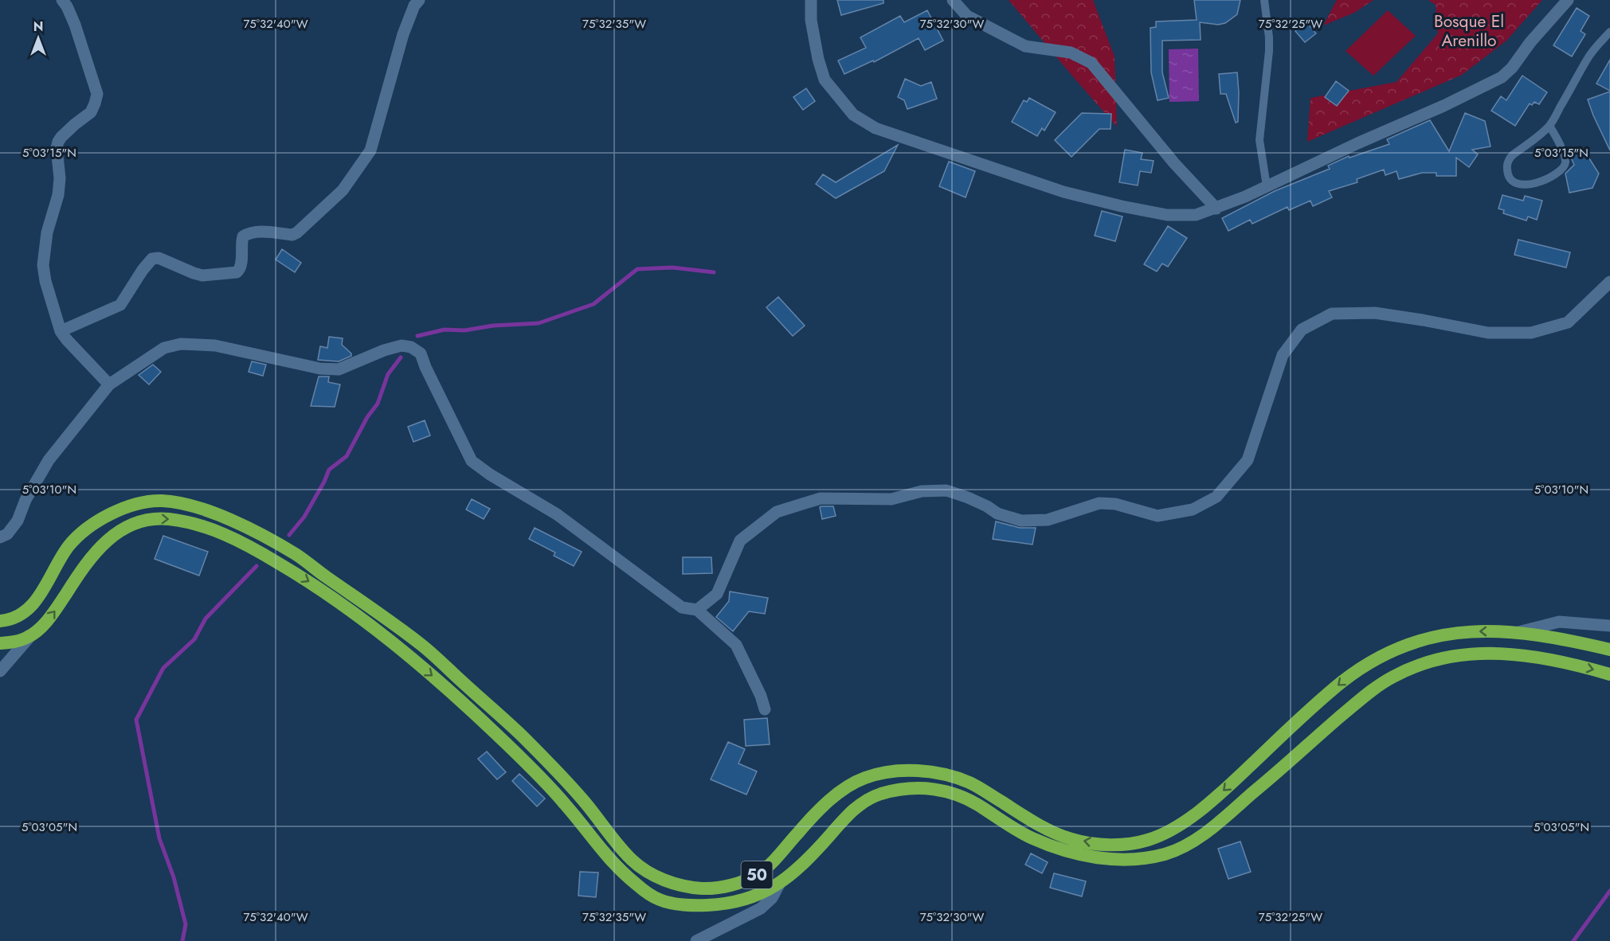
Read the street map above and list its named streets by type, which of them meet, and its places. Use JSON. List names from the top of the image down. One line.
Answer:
{"streets":{"highway":["50"]},"parks":["Bosque El Arenillo"],"north":"top","coordinates":["75°32'40\"W","75°32'35\"W","75°32'30\"W","75°32'25\"W","5°03'15\"N","5°03'10\"N","5°03'05\"N"]}
